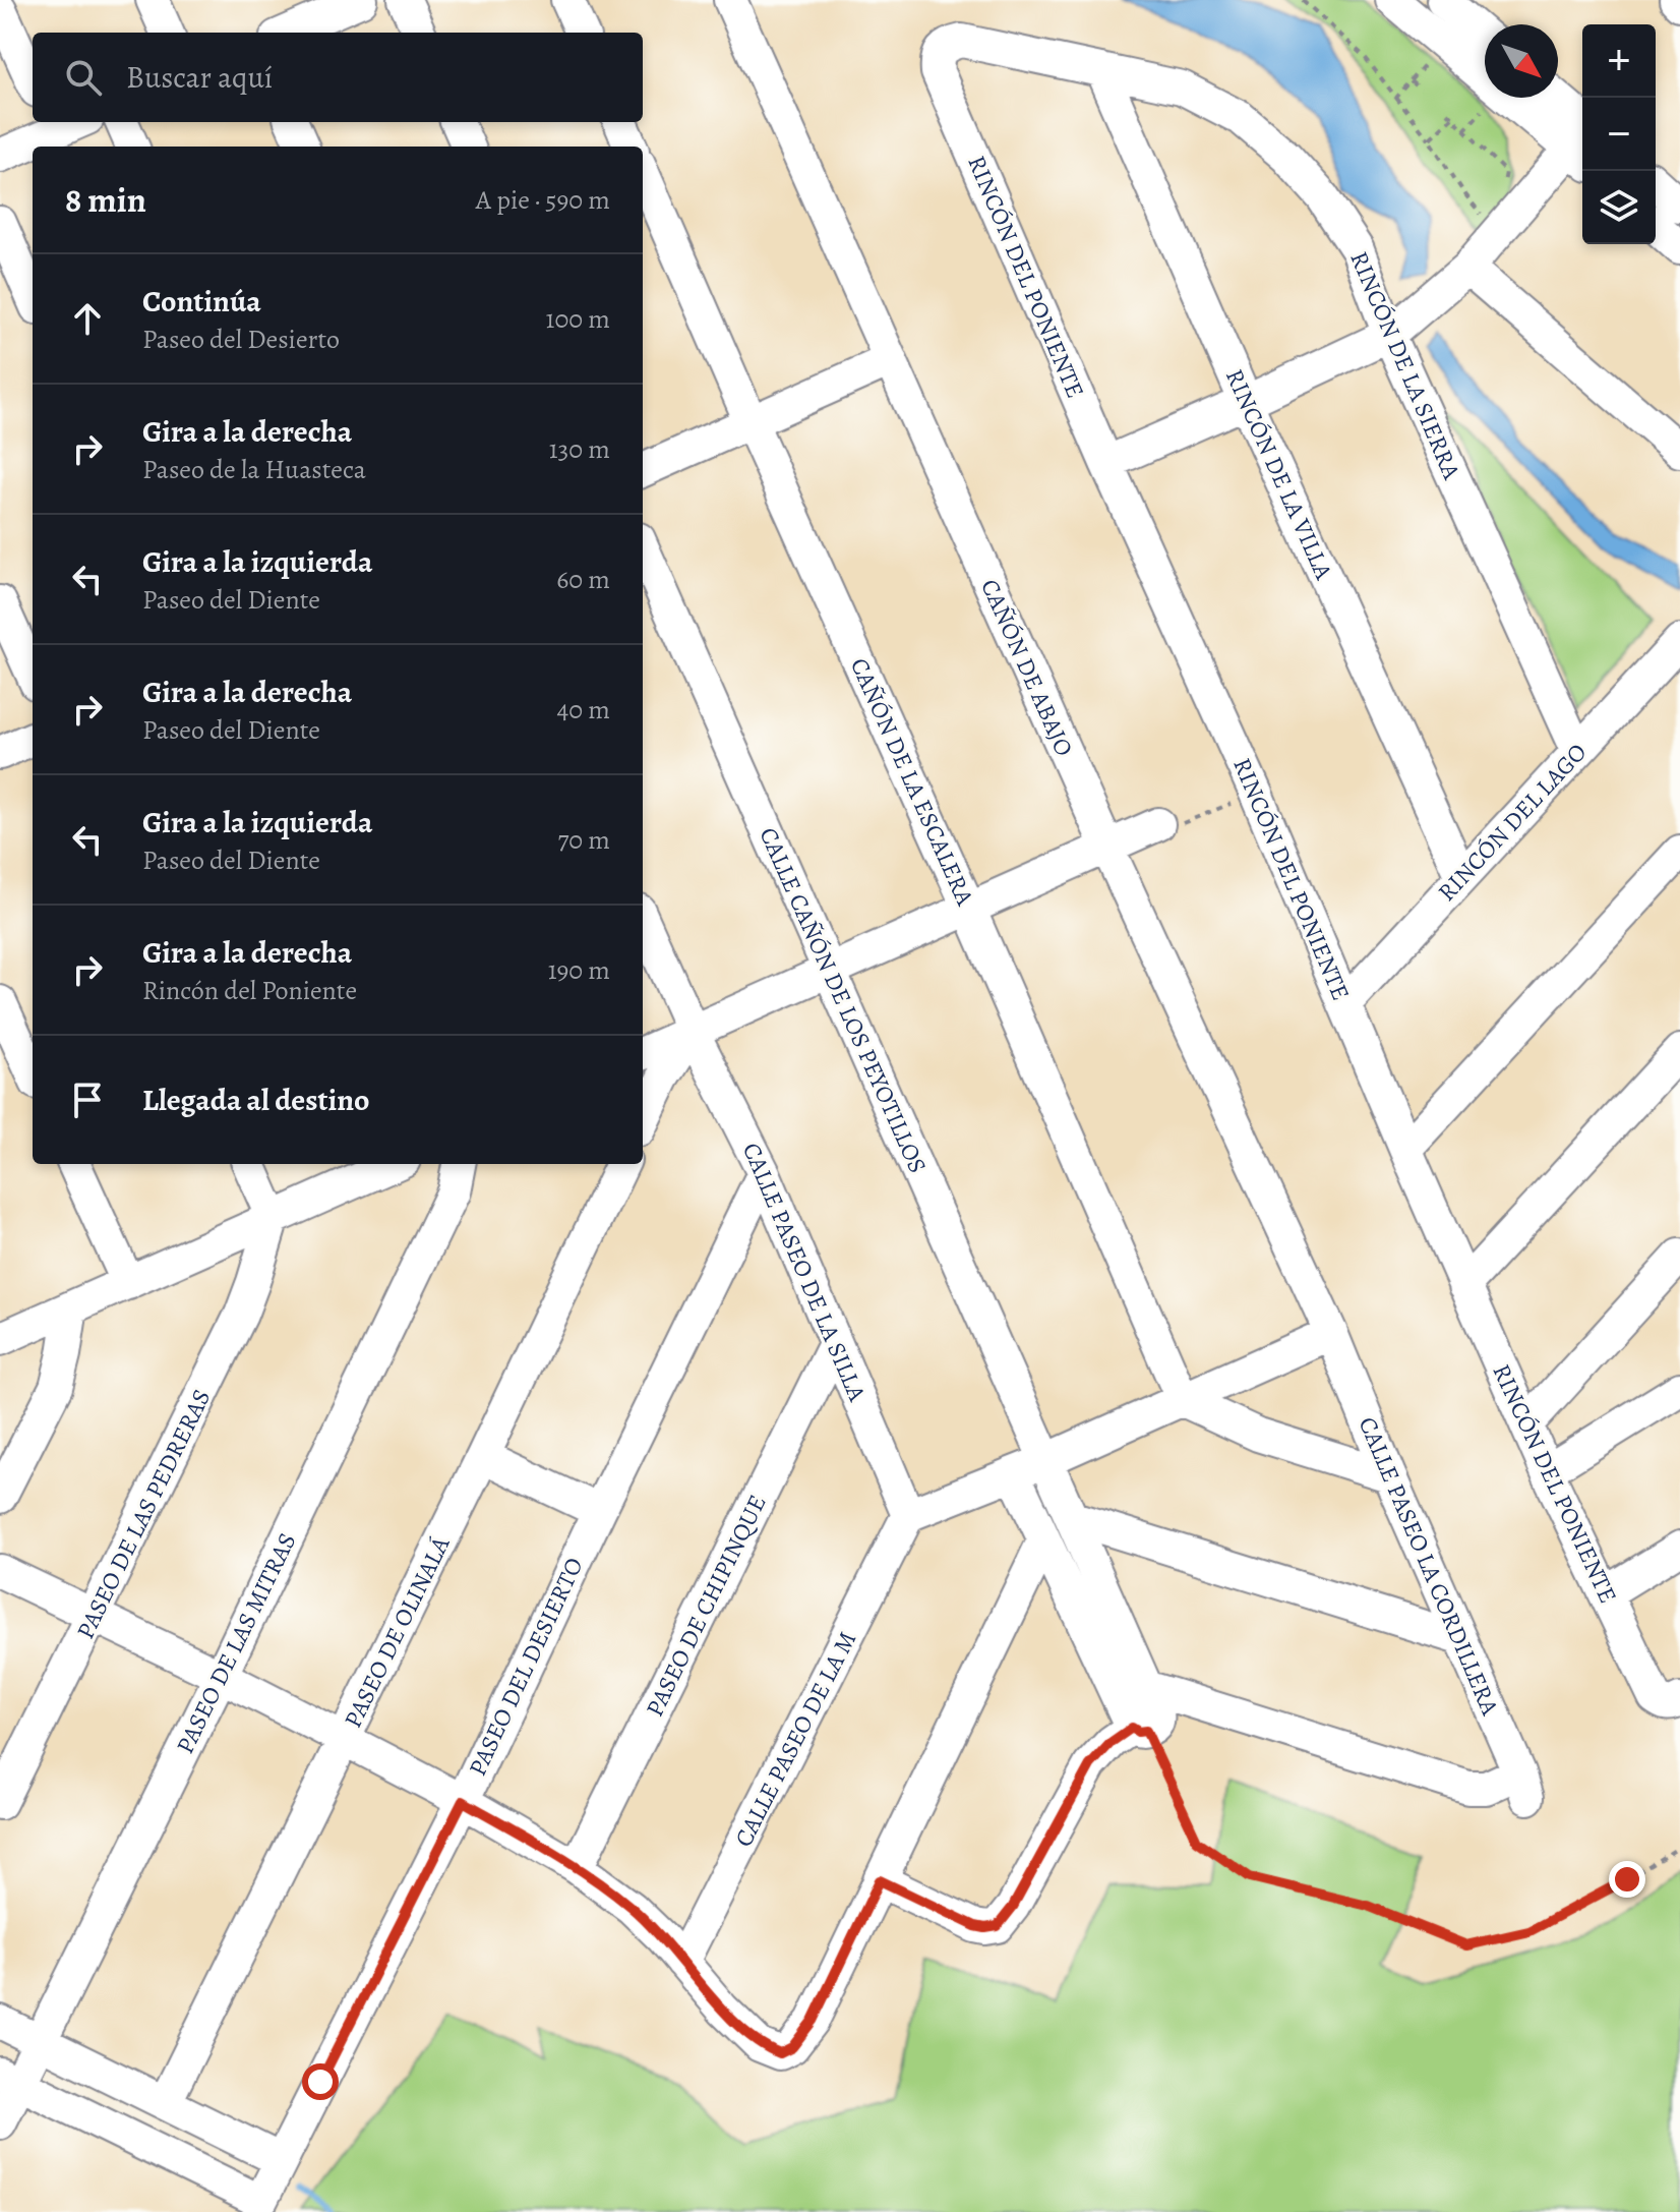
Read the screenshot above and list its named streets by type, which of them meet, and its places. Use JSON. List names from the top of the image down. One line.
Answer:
{"streets":{"street":["RINCÓN DEL PONIENTE","RINCÓN DE LA SIERRA","RINCÓN DE LA VILLA","CAÑÓN DE ABAJO","CAÑÓN DE LA ESCALERA","RINCÓN DEL LAGO","CALLE CAÑÓN DE LOS PEYOTILLOS","CALLE PASEO DE LA SILLA","PASEO DE LAS PEDRERAS","CALLE PASEO LA CORDILLERA","PASEO DE CHIPINQUE","PASEO DE OLINALÁ","PASEO DE LAS MITRAS","PASEO DEL DESIERTO","CALLE PASEO DE LA M"]},"crossings":[["RINCÓN DEL PONIENTE","RINCÓN DE LA SIERRA"],["RINCÓN DEL PONIENTE","RINCÓN DEL LAGO"],["RINCÓN DE LA SIERRA","RINCÓN DE LA VILLA"],["RINCÓN DE LA SIERRA","RINCÓN DEL LAGO"],["RINCÓN DE LA VILLA","RINCÓN DEL LAGO"],["CAÑÓN DE ABAJO","CALLE PASEO LA CORDILLERA"],["CALLE CAÑÓN DE LOS PEYOTILLOS","CALLE PASEO LA CORDILLERA"],["CALLE PASEO DE LA SILLA","PASEO DE CHIPINQUE"],["CALLE PASEO DE LA SILLA","PASEO DEL DESIERTO"],["CALLE PASEO DE LA SILLA","CALLE PASEO DE LA M"],["PASEO DE LAS MITRAS","PASEO DEL DESIERTO"]],"north":"bottom right","page":{"map_buttons":["+","−"],"search":"Buscar aquí","heading":["8 min","A pie · 590 m"],"list":[["Continúa","Paseo del Desierto","100 m"],["Gira a la derecha","Paseo de la Huasteca","130 m"],["Gira a la izquierda","Paseo del Diente","60 m"],["Gira a la derecha","Paseo del Diente","40 m"],["Gira a la izquierda","Paseo del Diente","70 m"],["Gira a la derecha","Rincón del Poniente","190 m"],"Llegada al destino"]}}
